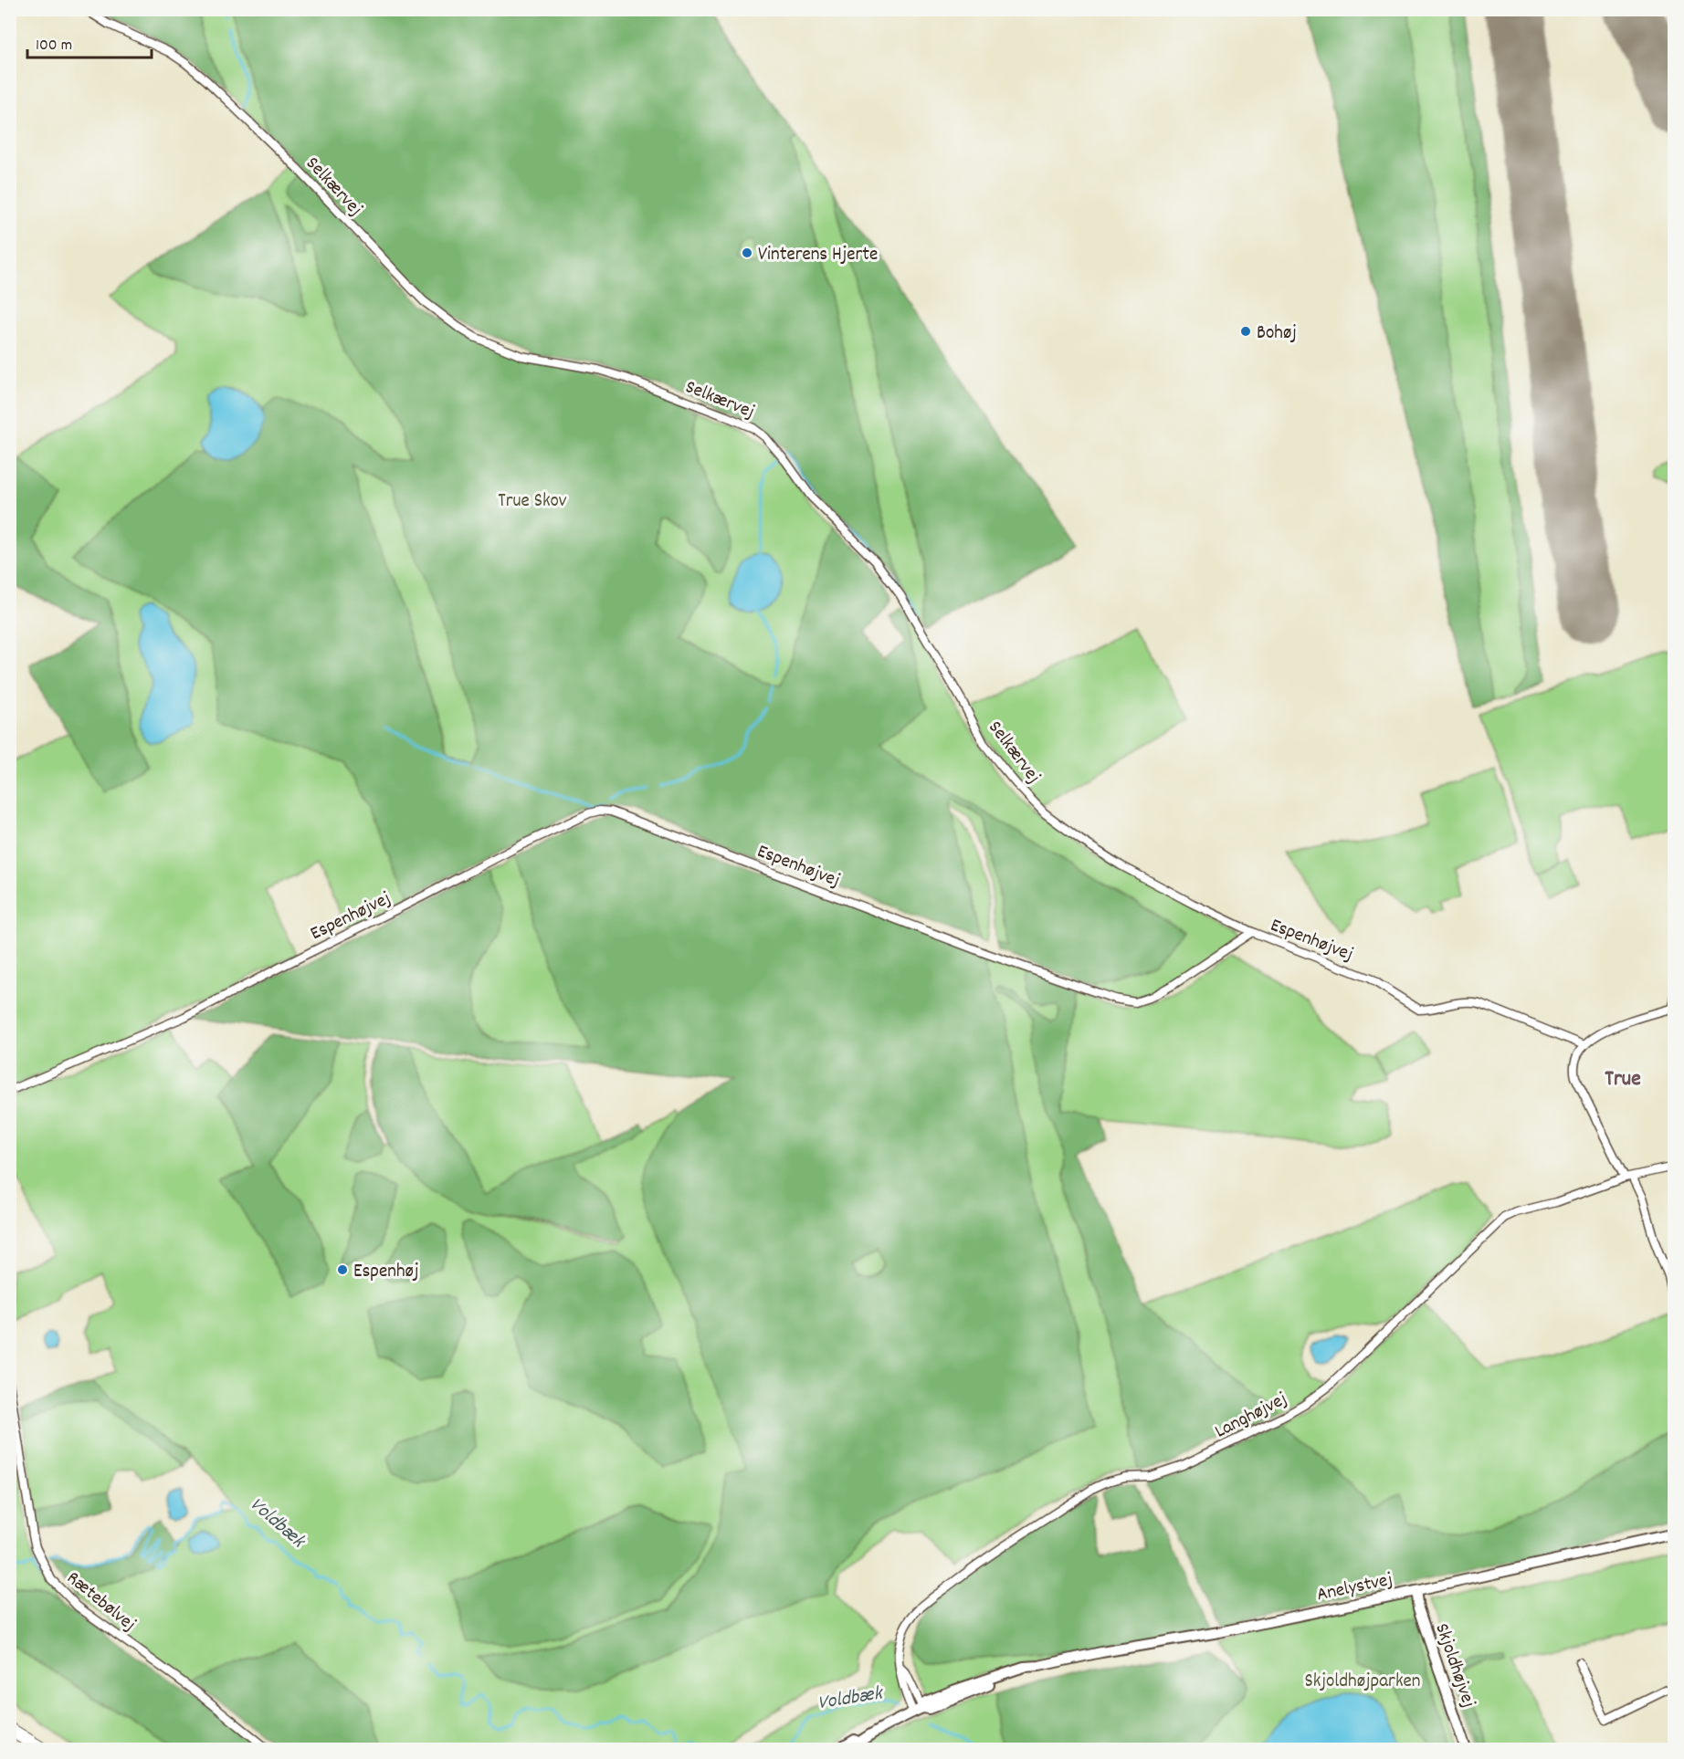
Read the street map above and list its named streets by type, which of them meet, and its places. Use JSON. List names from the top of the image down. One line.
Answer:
{"streets":{"street":["Selkærvej","Espenhøjvej","Langhøjvej","Anelystvej","Rætebølvej","Skjoldhøjvej"]},"crossings":[["Selkærvej","Espenhøjvej"],["Langhøjvej","Anelystvej"],["Anelystvej","Skjoldhøjvej"]],"districts":["True"],"water":["Voldbæk"],"parks":["True Skov","Skjoldhøjparken"],"places":["Vinterens Hjerte","Bohøj","Espenhøj"],"scale_bar":"100 m"}
